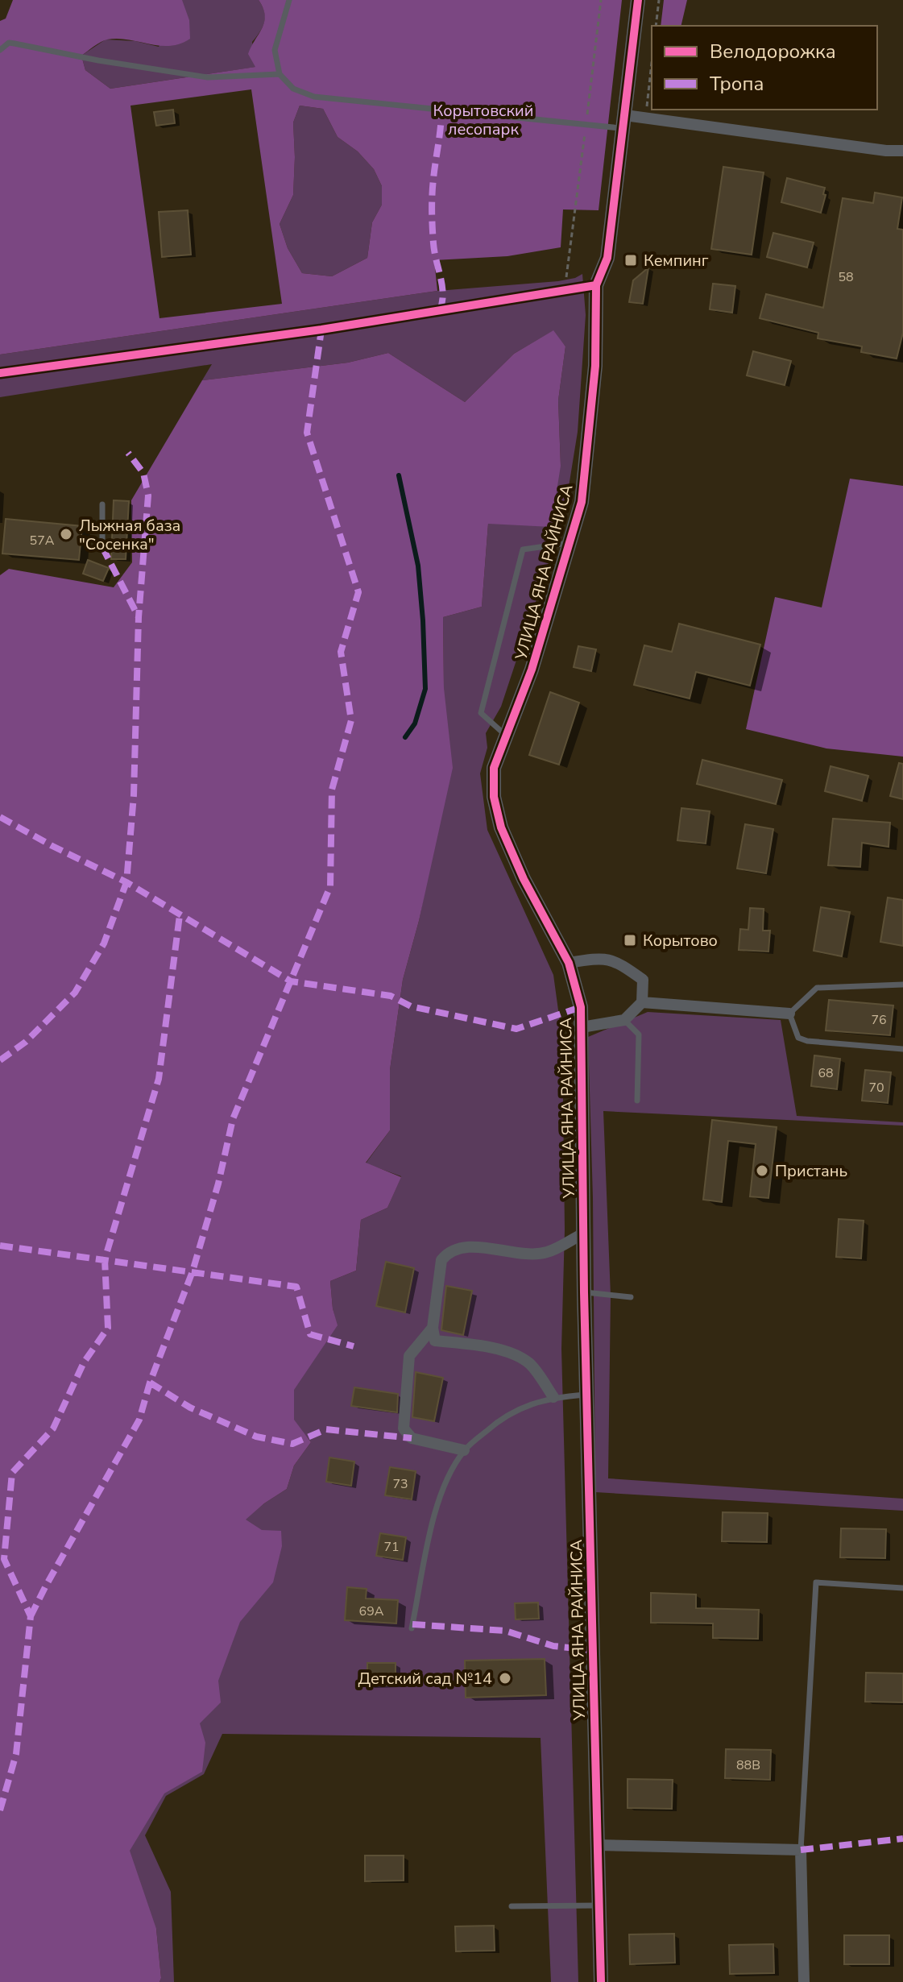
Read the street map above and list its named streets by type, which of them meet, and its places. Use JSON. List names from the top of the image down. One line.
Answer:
{"streets":{"street":["УЛИЦА ЯНА РАЙНИСА"]},"parks":["Корытовский лесопарк"],"places":{"transit":["Кемпинг","Корытово"],"other":["Лыжная база \"Сосенка\"","Пристань","Детский сад №14"]},"house_numbers":["58","57А","76","68","70","73","71","69А","88В"],"legend":["Велодорожка","Тропа"]}
